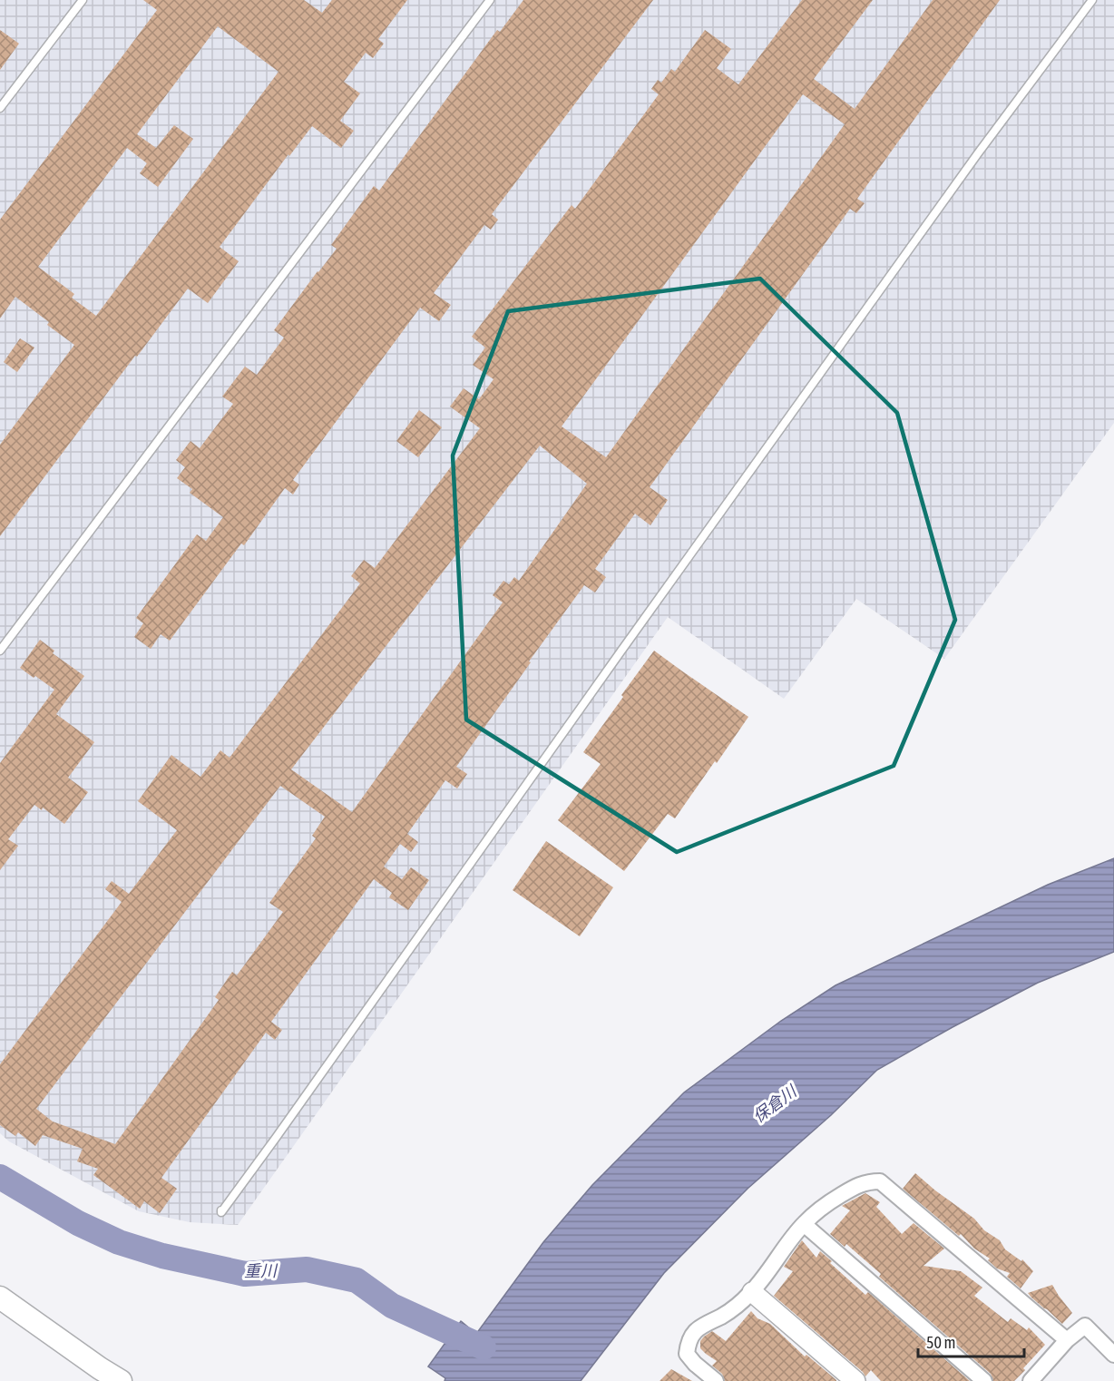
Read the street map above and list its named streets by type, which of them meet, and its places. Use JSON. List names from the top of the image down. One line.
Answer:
{"water":["保倉川","重川"],"scale_bar":"50 m"}
